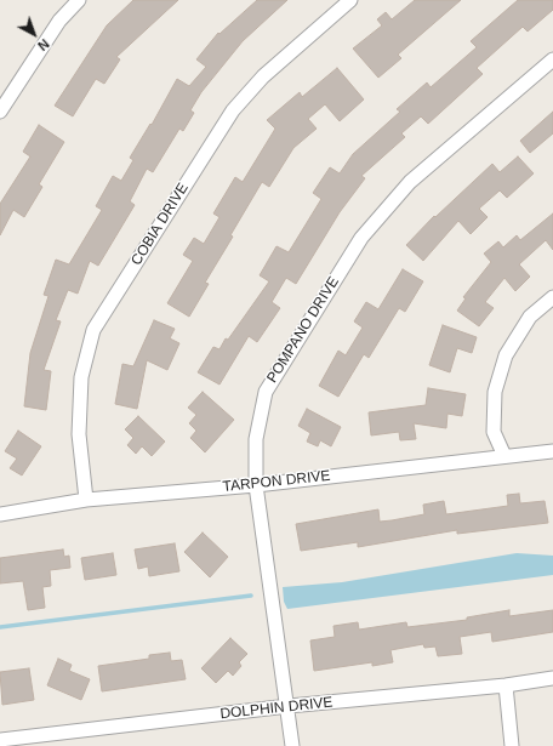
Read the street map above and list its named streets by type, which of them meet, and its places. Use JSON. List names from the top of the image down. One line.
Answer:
{"streets":{"street":["COBIA DRIVE","POMPANO DRIVE","TARPON DRIVE","DOLPHIN DRIVE"]},"crossings":[["COBIA DRIVE","TARPON DRIVE"],["POMPANO DRIVE","TARPON DRIVE"],["POMPANO DRIVE","DOLPHIN DRIVE"]],"north":"bottom right"}
